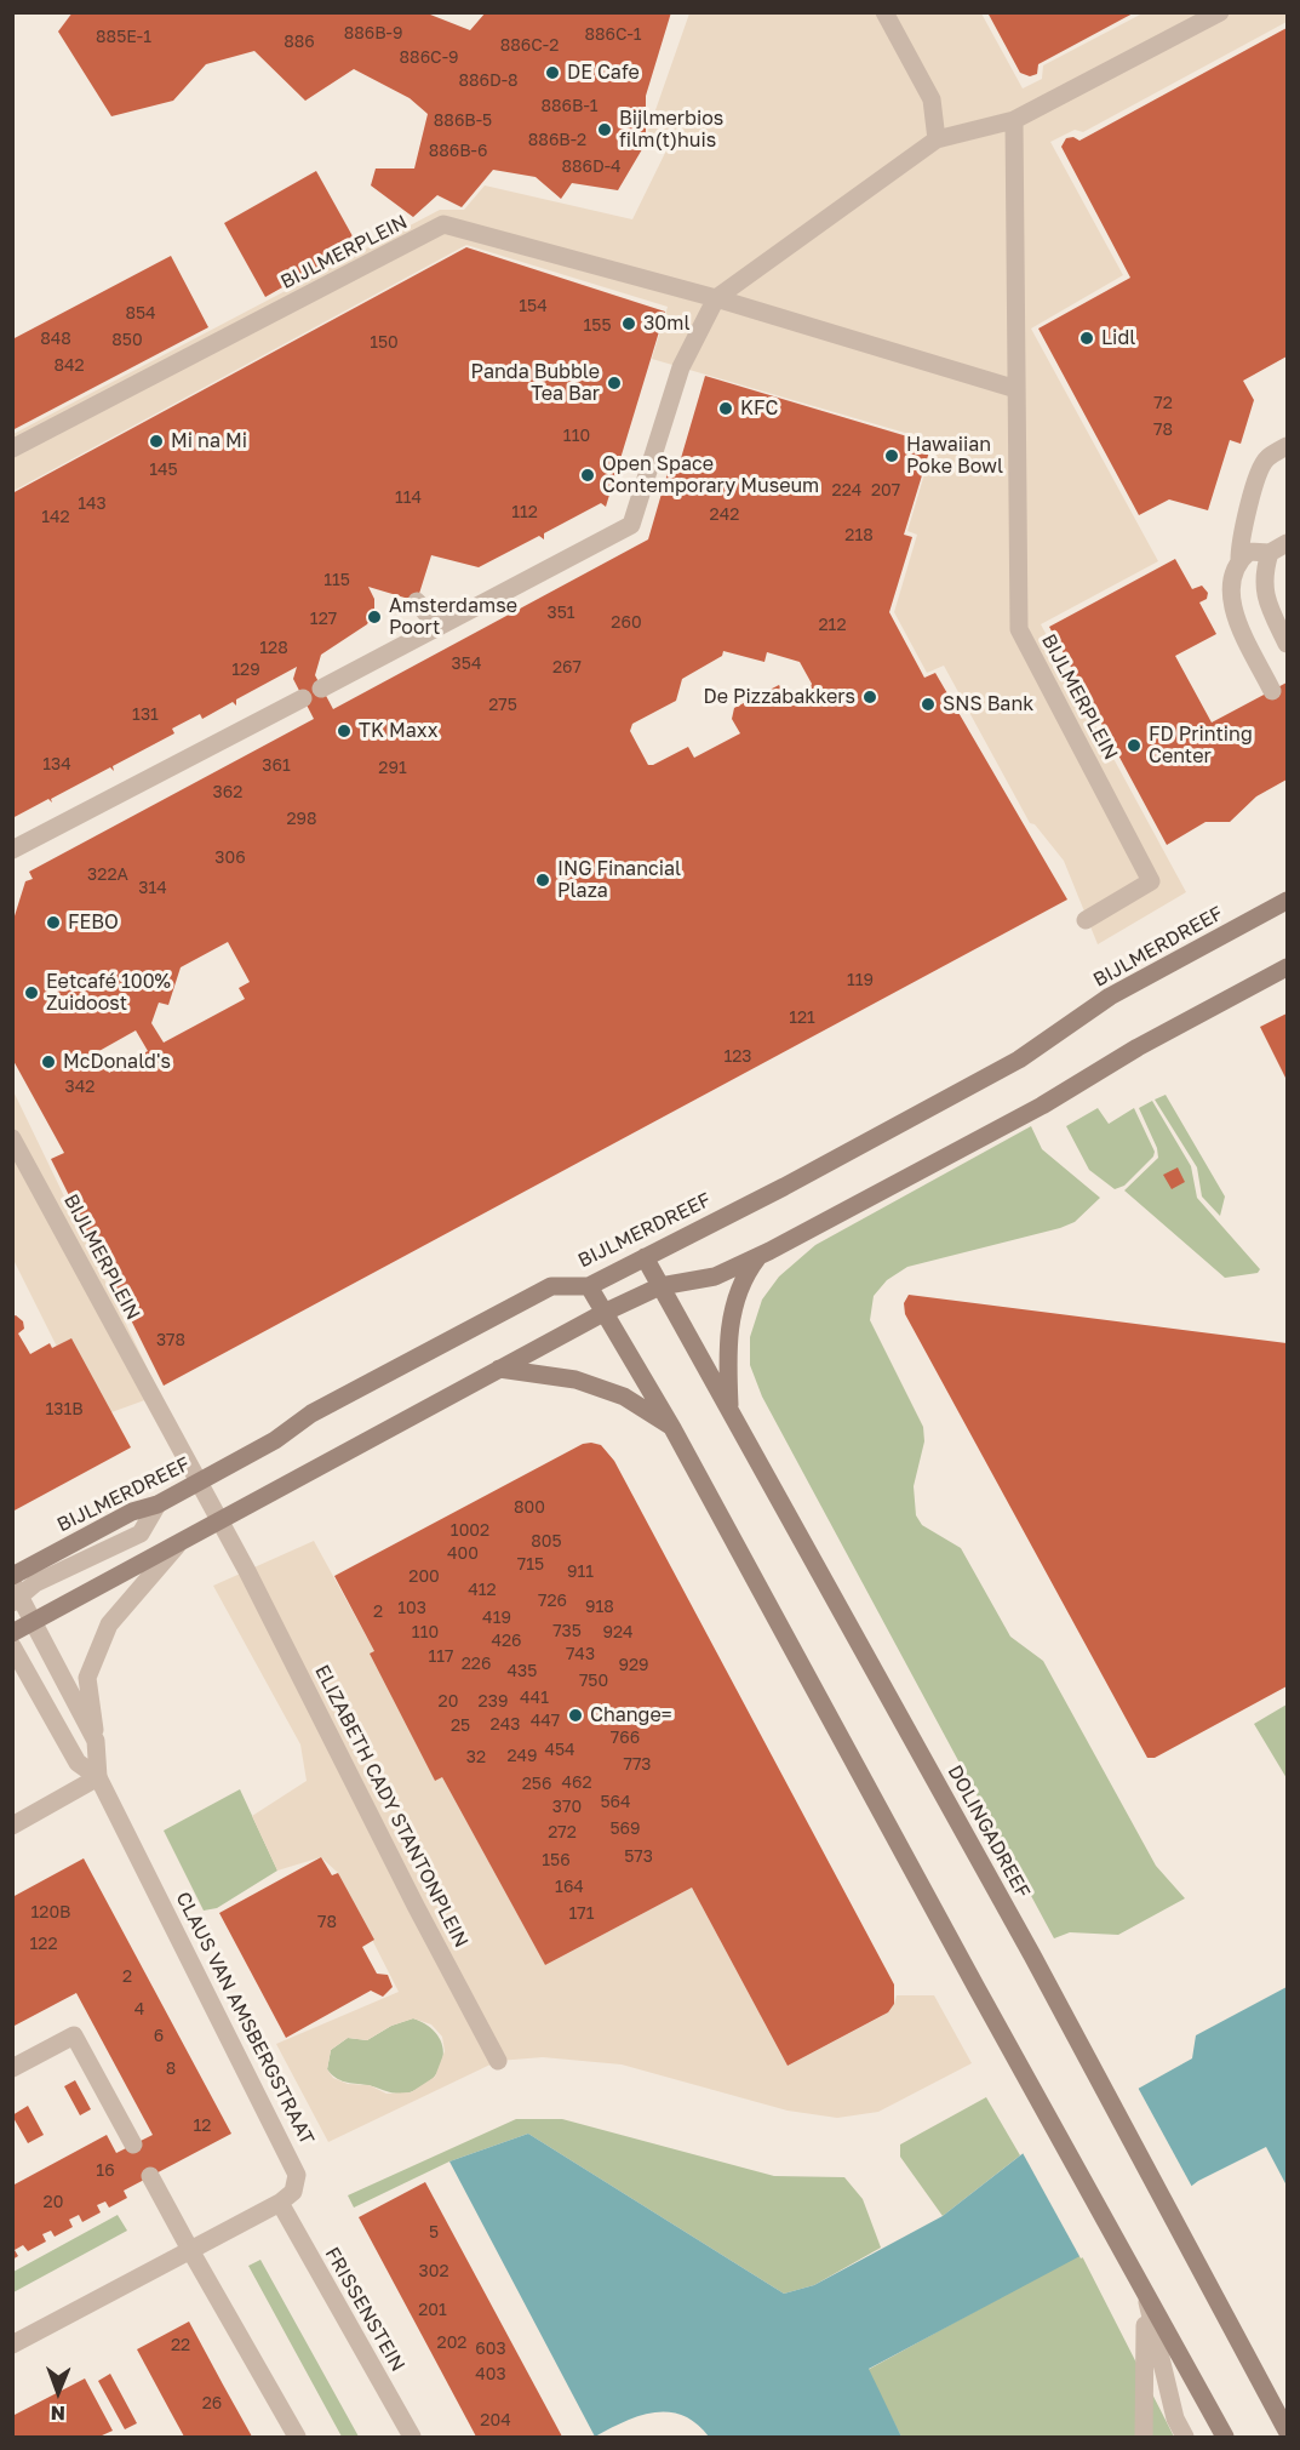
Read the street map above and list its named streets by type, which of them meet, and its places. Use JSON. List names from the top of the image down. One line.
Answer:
{"streets":{"main road":["BIJLMERDREEF","DOLINGADREEF"],"street":["BIJLMERPLEIN","ELIZABETH CADY STANTONPLEIN","CLAUS VAN AMSBERGSTRAAT","FRISSENSTEIN"]},"crossings":[["BIJLMERPLEIN","ELIZABETH CADY STANTONPLEIN"],["BIJLMERDREEF","DOLINGADREEF"],["CLAUS VAN AMSBERGSTRAAT","FRISSENSTEIN"]],"places":["DE Cafe","Bijlmerbios film(t)huis","30ml","Lidl","Panda Bubble Tea Bar","KFC","Mi na Mi","Hawaiian Poke Bowl","Open Space Contemporary Museum","Amsterdamse Poort","De Pizzabakkers","SNS Bank","TK Maxx","FD Printing Center","ING Financial Plaza","FEBO","Eetcafé 100% Zuidoost","McDonald's","Change="],"house_numbers":["886B-9","886C-1","885E-1","886","886C-2","886C-9","886D-8","886B-1","886B-5","886B-2","886B-6","886D-4","154","854","155","848","850","150","842","72","78","110","145","224","207","114","143","112","242","142","218","115","351","127","260","212","128","354","267","129","275","131","134","361","291","362","298","306","322A","314","119","121","123","342","378","131B","800","1002","805","400","715","911","200","412","726","918","103","2","419","735","110","924","426","743","117","226","929","435","750","441","20","239","447","243","25","766","454","249","32","773","462","256","564","370","569","272","573","156","164","120B","171","78","122","2","4","6","8","12","16","20","5","302","201","202","22","603","403","26","204"],"north":"bottom"}
